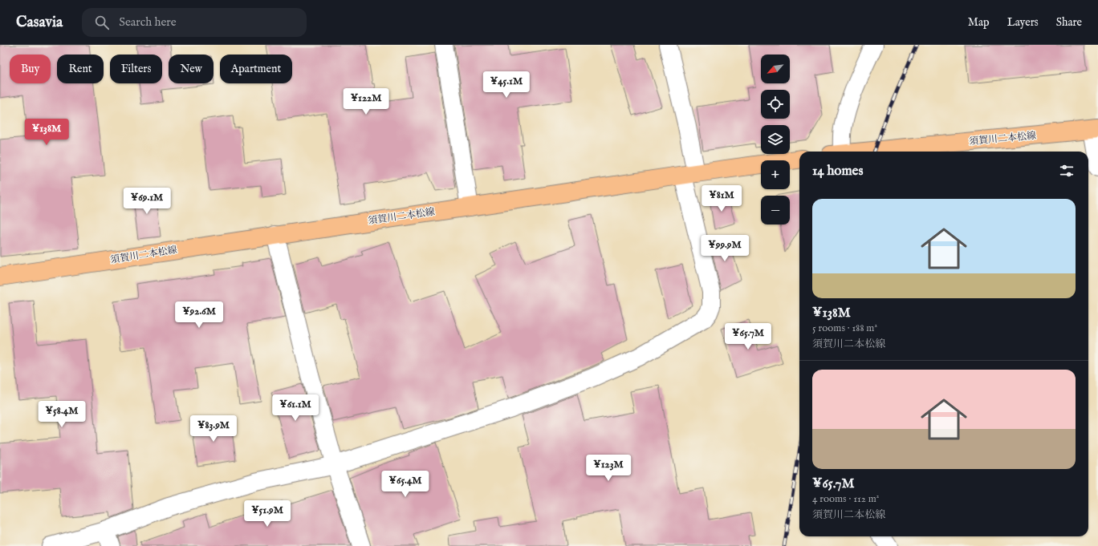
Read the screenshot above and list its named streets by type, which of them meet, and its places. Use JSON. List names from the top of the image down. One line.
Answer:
{"streets":{"main road":["須賀川二本松線"]},"north":"bottom left","page":{"header":"Casavia","search":"Search here","nav":["Map","Layers","Share"],"map_buttons":["+","−"],"chip":["Buy","Rent","Filters","New","Apartment"],"price":["¥45.1M","¥122M","¥138M","¥81M","¥69.1M","¥99.9M","¥92.6M","¥65.7M","¥61.1M","¥58.4M","¥83.9M","¥123M","¥65.4M","¥51.9M"],"heading":"14 homes","list":[{"name":"¥138M","note":"5 rooms · 188 m² · 須賀川二本松線"},{"name":"¥65.7M","note":"4 rooms · 112 m² · 須賀川二本松線"}]}}
